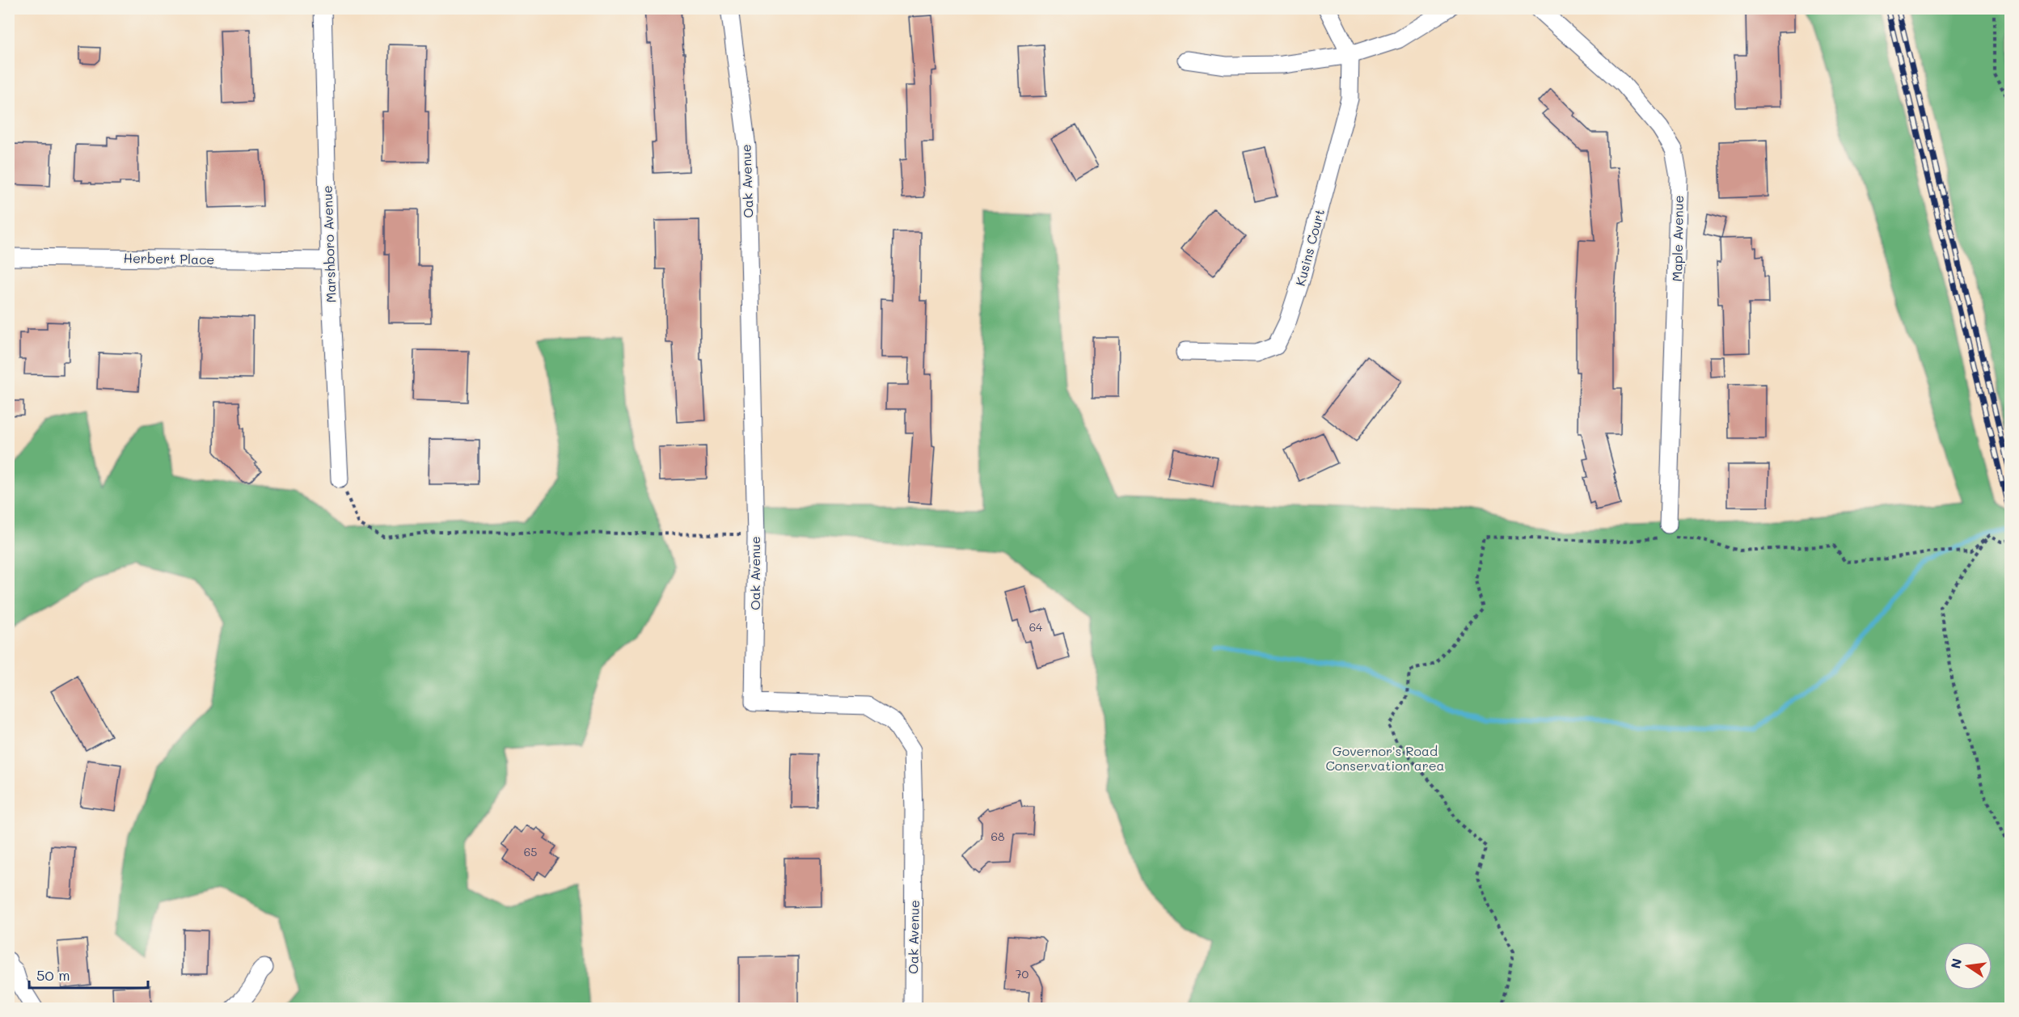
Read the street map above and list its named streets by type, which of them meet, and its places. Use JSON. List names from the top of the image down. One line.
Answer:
{"streets":{"street":["Oak Avenue","Maple Avenue","Marshboro Avenue","Kusins Court","Herbert Place"]},"crossings":[["Marshboro Avenue","Herbert Place"]],"parks":["Governor's Road Conservation area"],"house_numbers":["64","68","65","70"],"scale_bar":"50 m","north":"left"}
